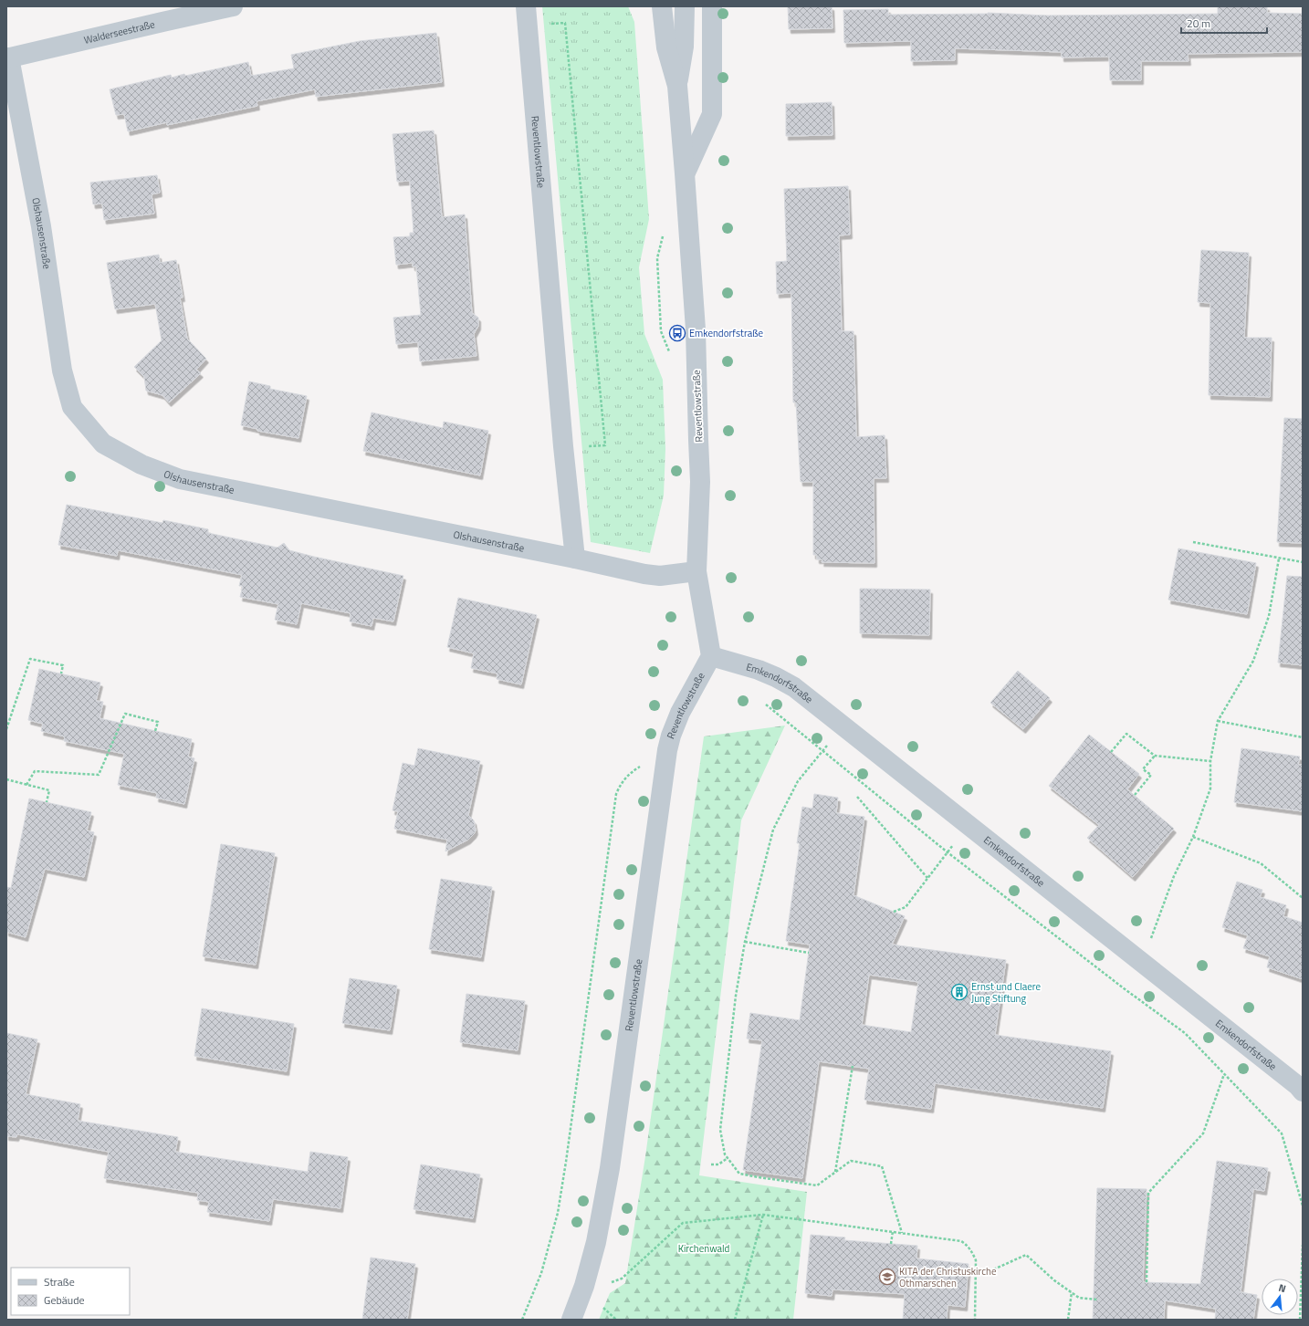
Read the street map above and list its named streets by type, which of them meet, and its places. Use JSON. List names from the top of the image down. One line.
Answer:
{"streets":{"street":["Walderseestraße","Reventlowstraße","Olshausenstraße","Emkendorfstraße"]},"crossings":[["Walderseestraße","Olshausenstraße"],["Reventlowstraße","Olshausenstraße"],["Reventlowstraße","Emkendorfstraße"]],"parks":["Kirchenwald"],"places":{"bus stop":["Emkendorfstraße"],"building":["Ernst und Claere Jung Stiftung"],"school or university":["KITA der Christuskirche Othmarschen"]},"legend":["Straße","Gebäude"],"scale_bar":"20 m","north":"top"}
